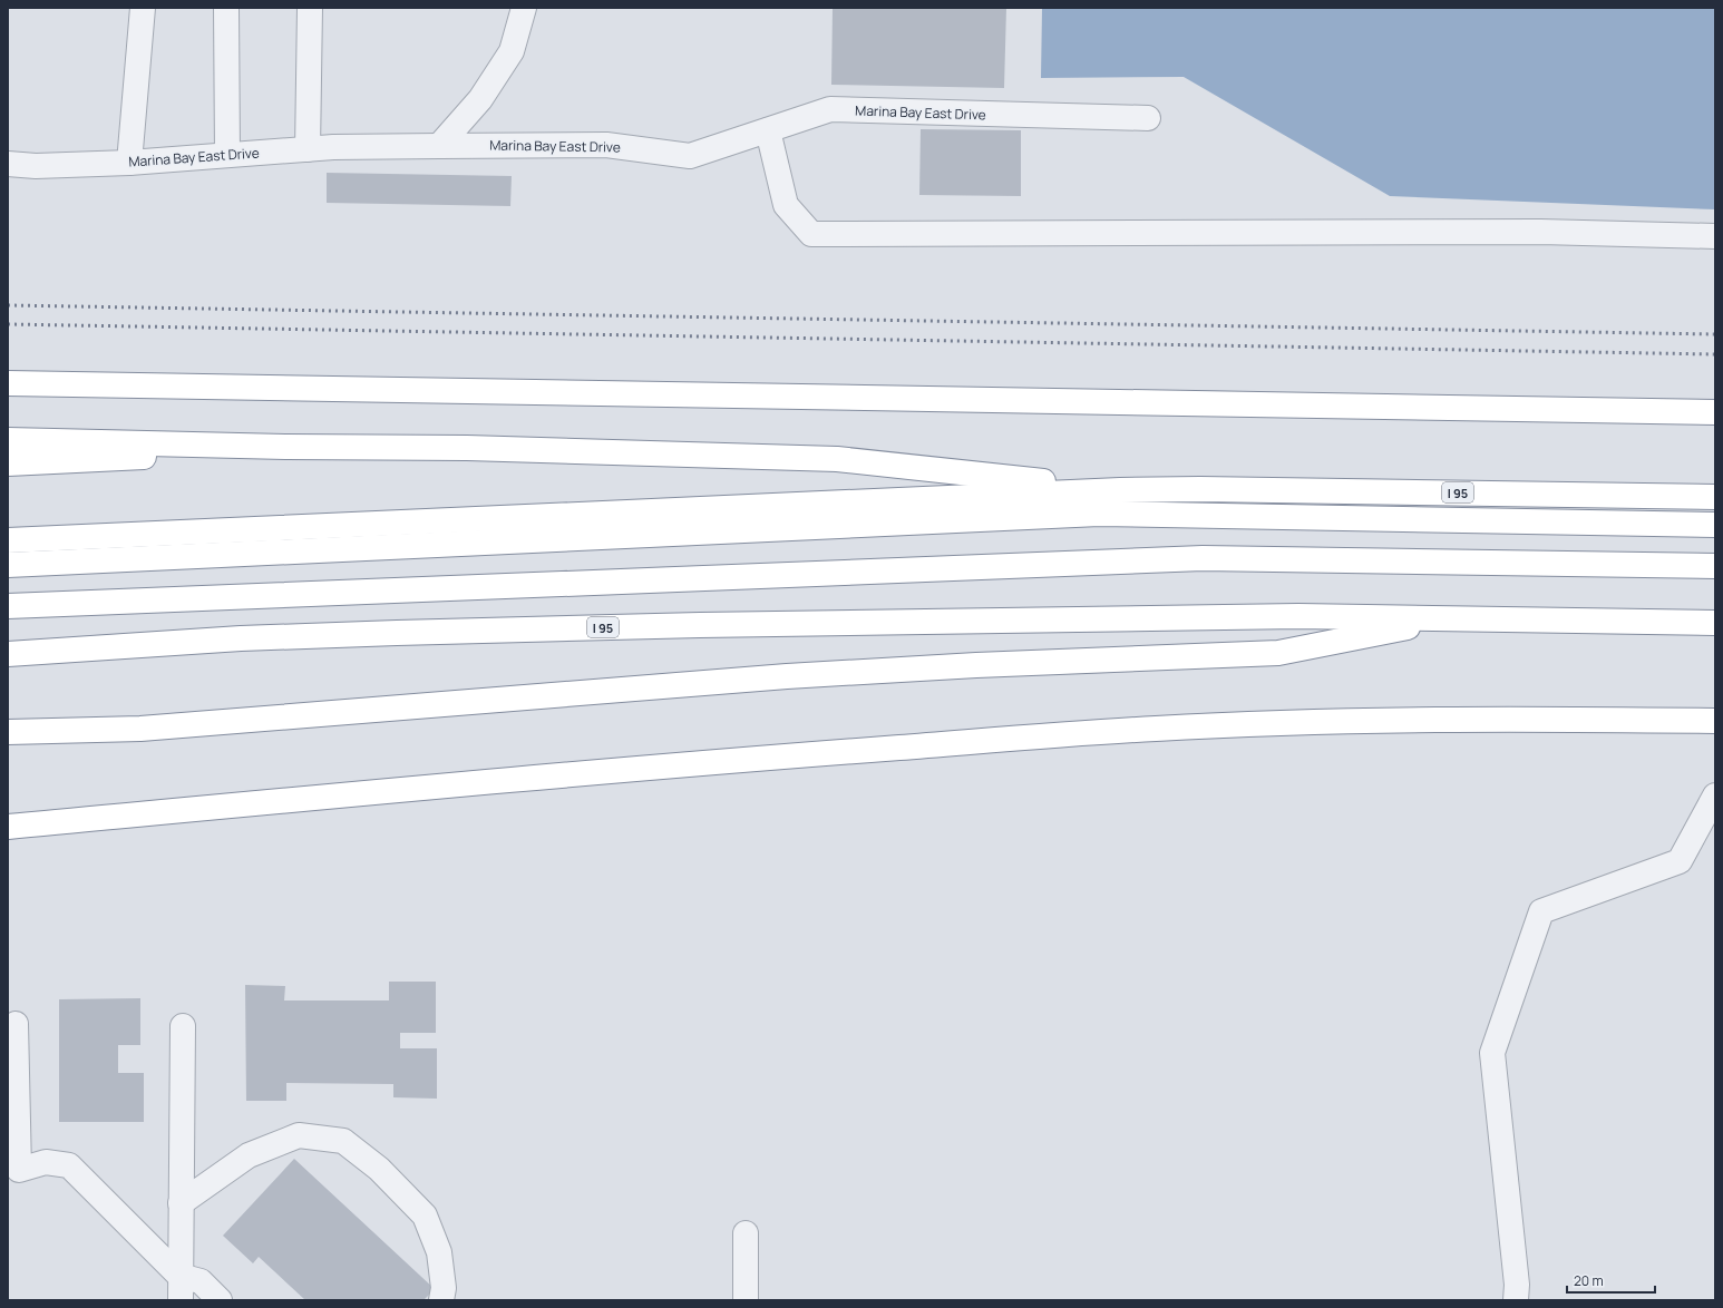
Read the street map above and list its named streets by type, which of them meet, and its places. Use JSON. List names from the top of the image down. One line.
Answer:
{"streets":{"highway":["I 95"],"street":["Marina Bay East Drive"]},"scale_bar":"20 m"}
